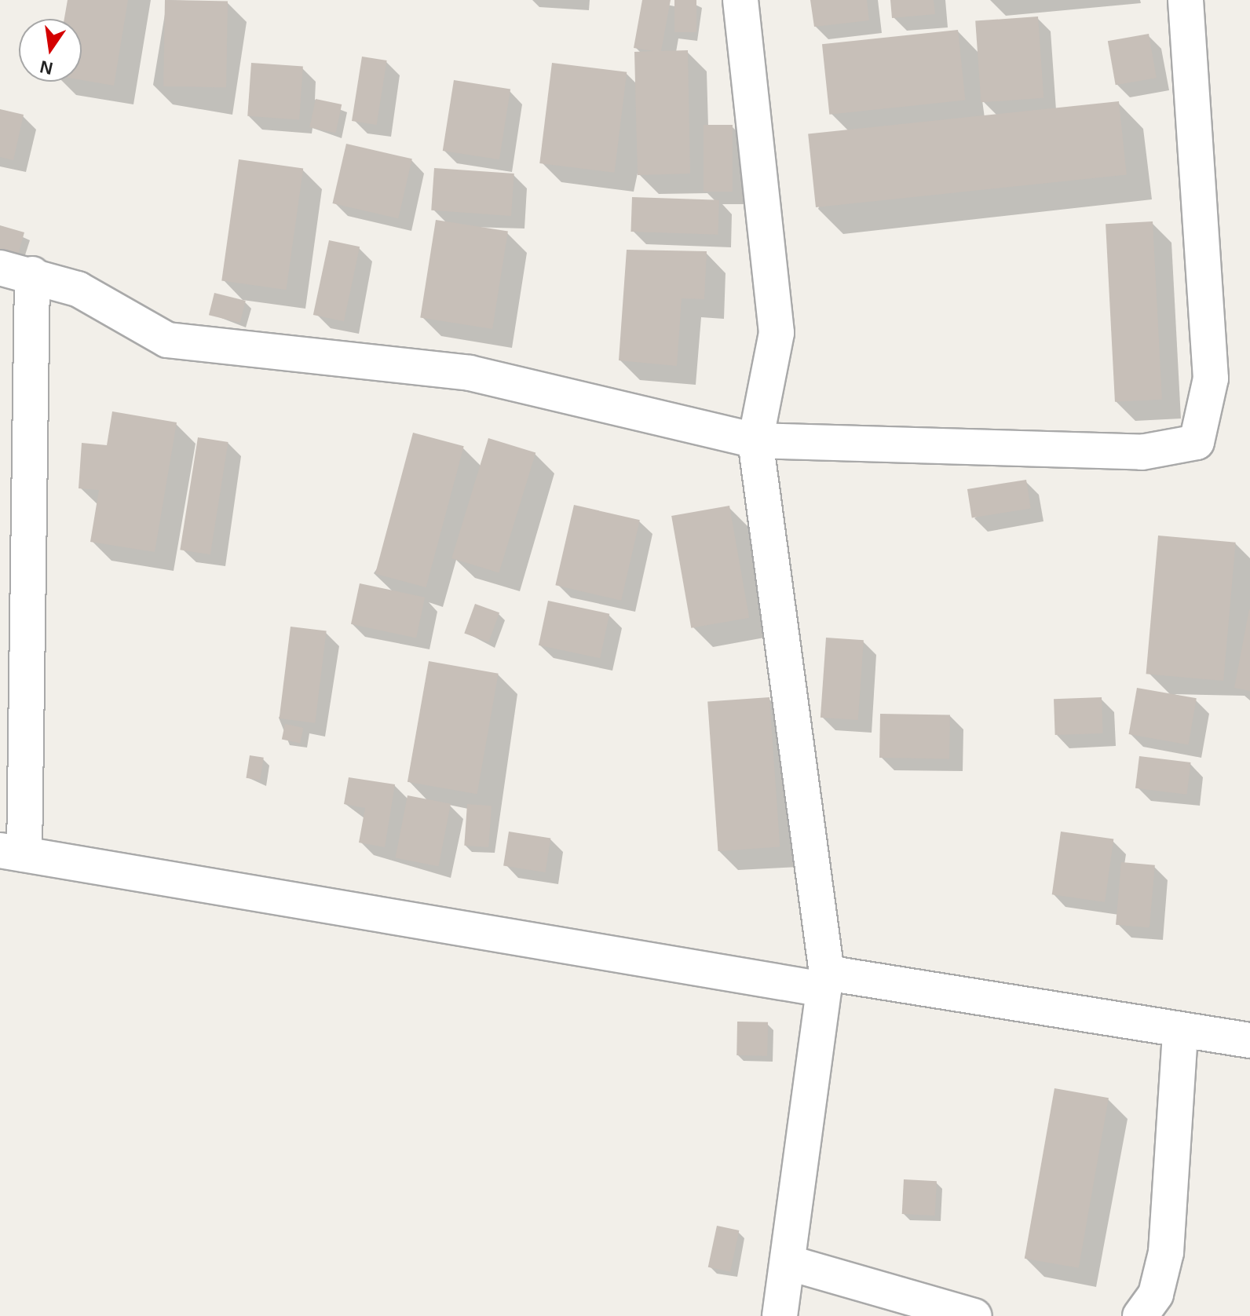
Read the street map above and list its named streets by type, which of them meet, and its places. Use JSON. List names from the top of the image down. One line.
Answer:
{"north":"bottom"}
